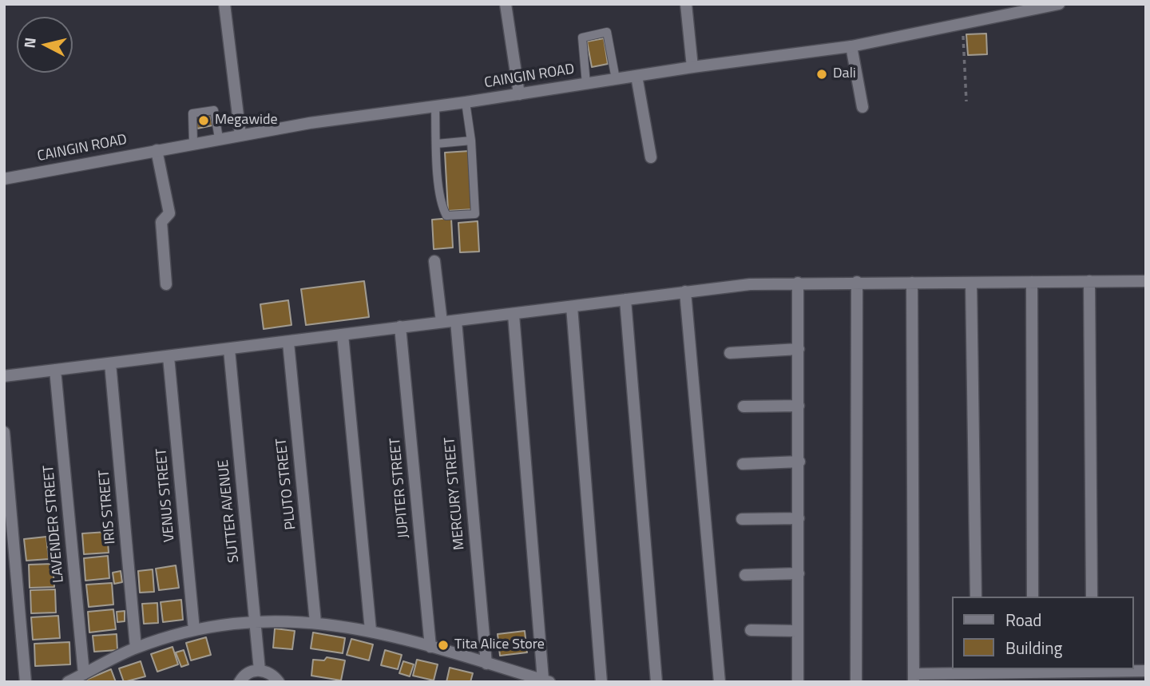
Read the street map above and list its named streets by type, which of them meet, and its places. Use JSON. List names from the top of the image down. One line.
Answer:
{"streets":{"street":["CAINGIN ROAD","PLUTO STREET","JUPITER STREET","MERCURY STREET","VENUS STREET","IRIS STREET","SUTTER AVENUE","LAVENDER STREET"]},"places":["Dali","Megawide","Tita Alice Store"],"legend":["Road","Building"],"north":"left"}
